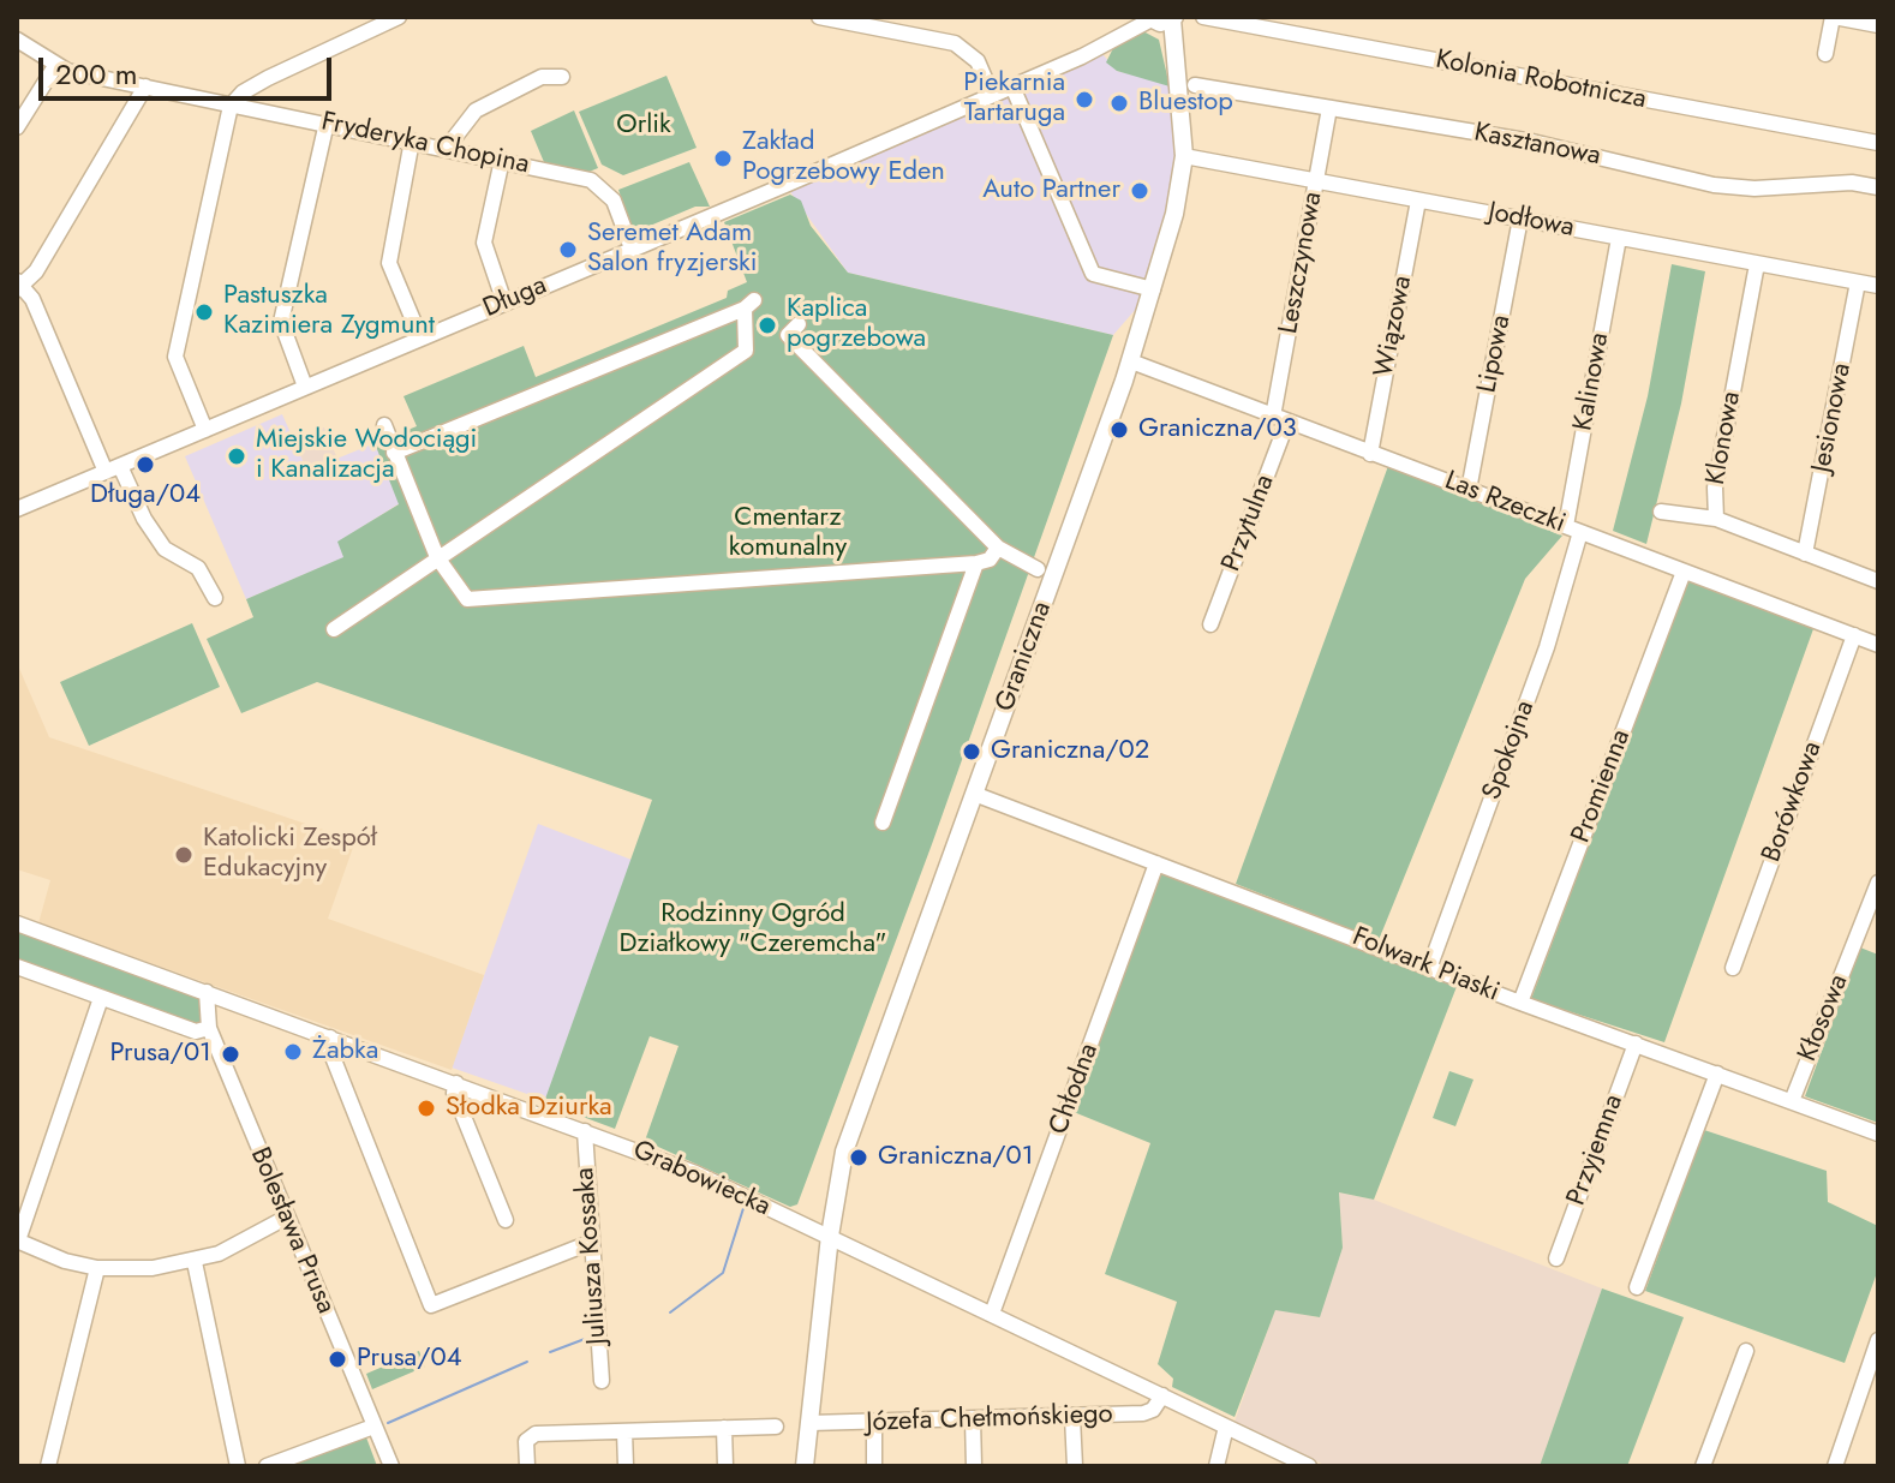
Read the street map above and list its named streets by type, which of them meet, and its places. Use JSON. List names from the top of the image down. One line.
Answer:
{"streets":{"main road":["Graniczna"],"street":["Kolonia Robotnicza","Fryderyka Chopina","Kasztanowa","Jodłowa","Leszczynowa","Długa","Wiązowa","Lipowa","Kalinowa","Jesionowa","Klonowa","Las Rzeczki","Przytulna","Spokojna","Promienna","Borówkowa","Folwark Piaski","Kłosowa","Chłodna","Przyjemna","Grabowiecka","Bolesława Prusa","Juliusza Kossaka","Józefa Chełmońskiego"]},"crossings":[["Fryderyka Chopina","Długa"],["Kasztanowa","Leszczynowa"],["Jodłowa","Leszczynowa"],["Jodłowa","Wiązowa"],["Jodłowa","Lipowa"],["Jodłowa","Kalinowa"],["Jodłowa","Jesionowa"],["Jodłowa","Klonowa"],["Jodłowa","Graniczna"],["Leszczynowa","Las Rzeczki"],["Leszczynowa","Przytulna"],["Długa","Graniczna"],["Wiązowa","Las Rzeczki"],["Lipowa","Las Rzeczki"],["Kalinowa","Las Rzeczki"],["Kalinowa","Spokojna"],["Jesionowa","Klonowa"],["Las Rzeczki","Przytulna"],["Las Rzeczki","Graniczna"],["Las Rzeczki","Spokojna"],["Las Rzeczki","Promienna"],["Las Rzeczki","Borówkowa"],["Graniczna","Folwark Piaski"],["Graniczna","Grabowiecka"],["Graniczna","Józefa Chełmońskiego"],["Spokojna","Folwark Piaski"],["Promienna","Folwark Piaski"],["Folwark Piaski","Kłosowa"],["Folwark Piaski","Chłodna"],["Folwark Piaski","Przyjemna"],["Chłodna","Grabowiecka"],["Grabowiecka","Bolesława Prusa"],["Grabowiecka","Juliusza Kossaka"],["Grabowiecka","Józefa Chełmońskiego"]],"parks":["Orlik","Cmentarz komunalny","Rodzinny Ogród Działkowy \"Czeremcha\""],"places":["Piekarnia Tartaruga","Bluestop","Zakład Pogrzebowy Eden","Auto Partner","Seremet Adam Salon fryzjerski","Pastuszka Kazimiera Zygmunt","Kaplica pogrzebowa","Graniczna/03","Miejskie Wodociągi i Kanalizacja","Długa/04","Graniczna/02","Katolicki Zespół Edukacyjny","Żabka","Prusa/01","Słodka Dziurka","Graniczna/01","Prusa/04"],"scale_bar":"200 m"}
